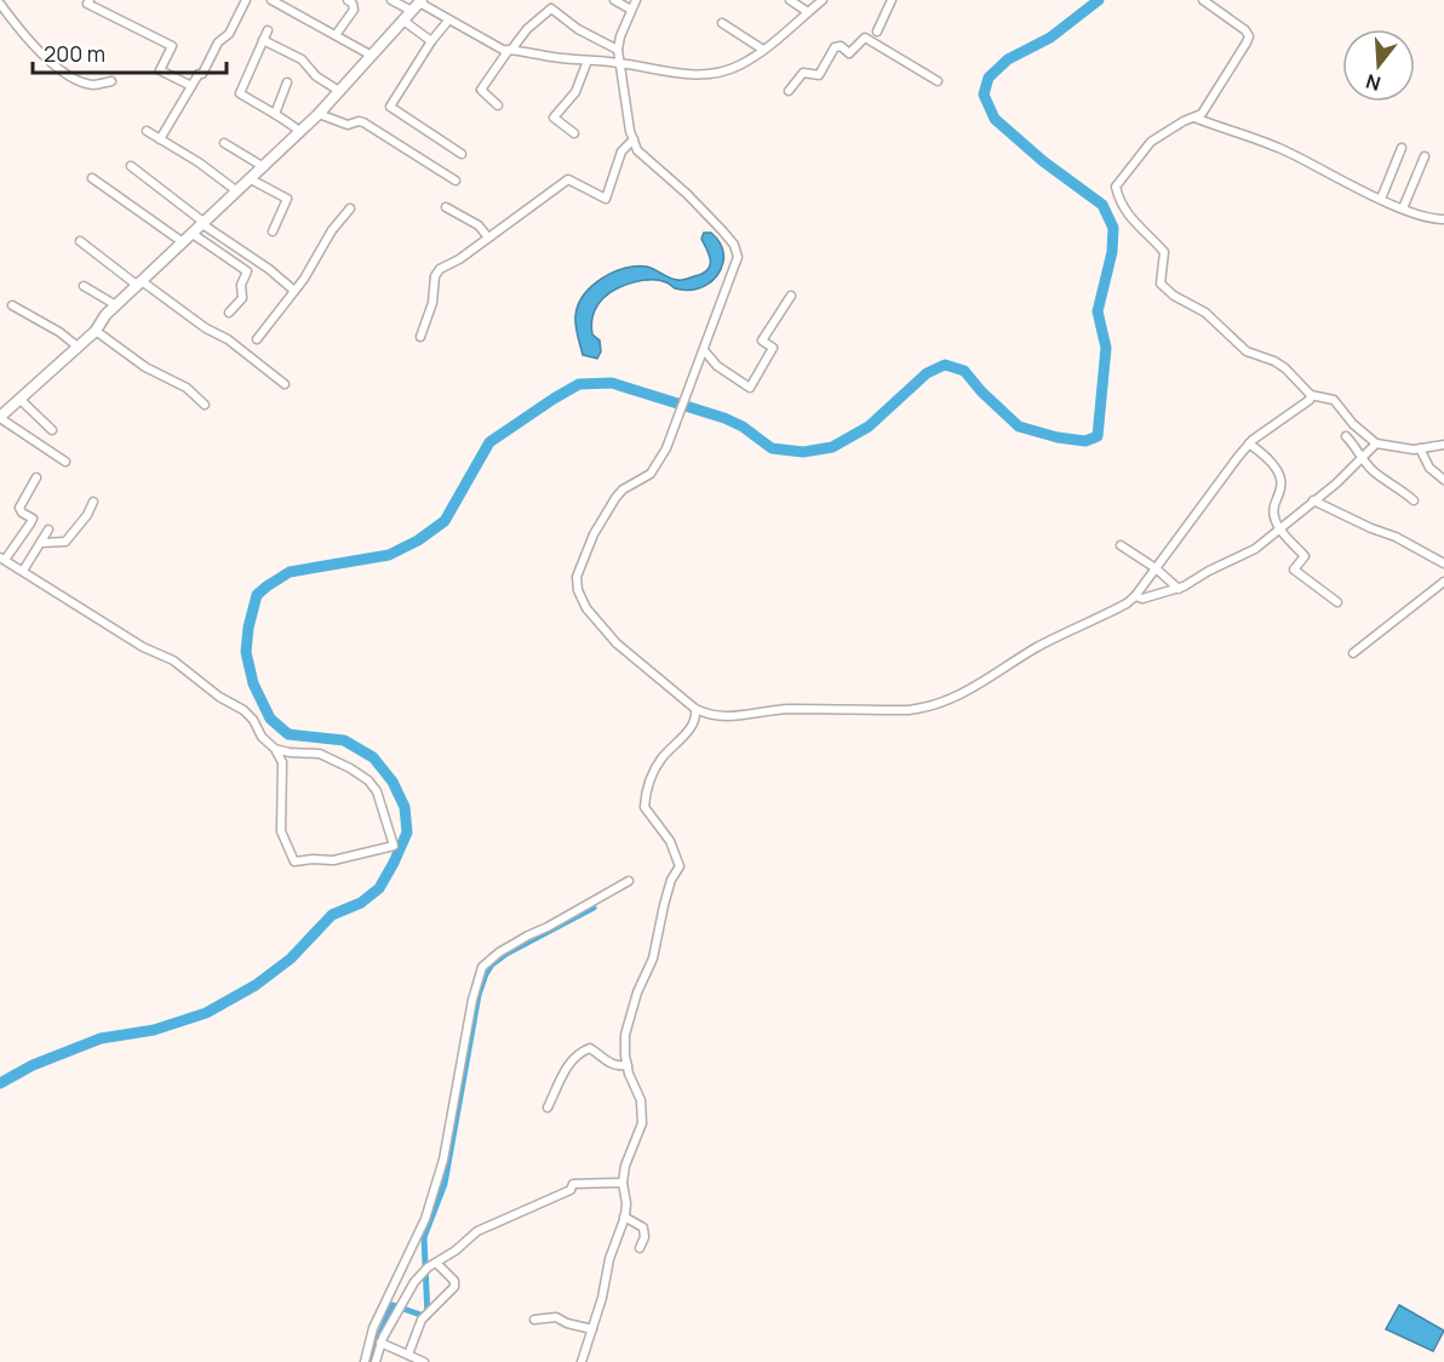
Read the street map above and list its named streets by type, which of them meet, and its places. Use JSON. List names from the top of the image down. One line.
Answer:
{"scale_bar":"200 m","north":"bottom"}
